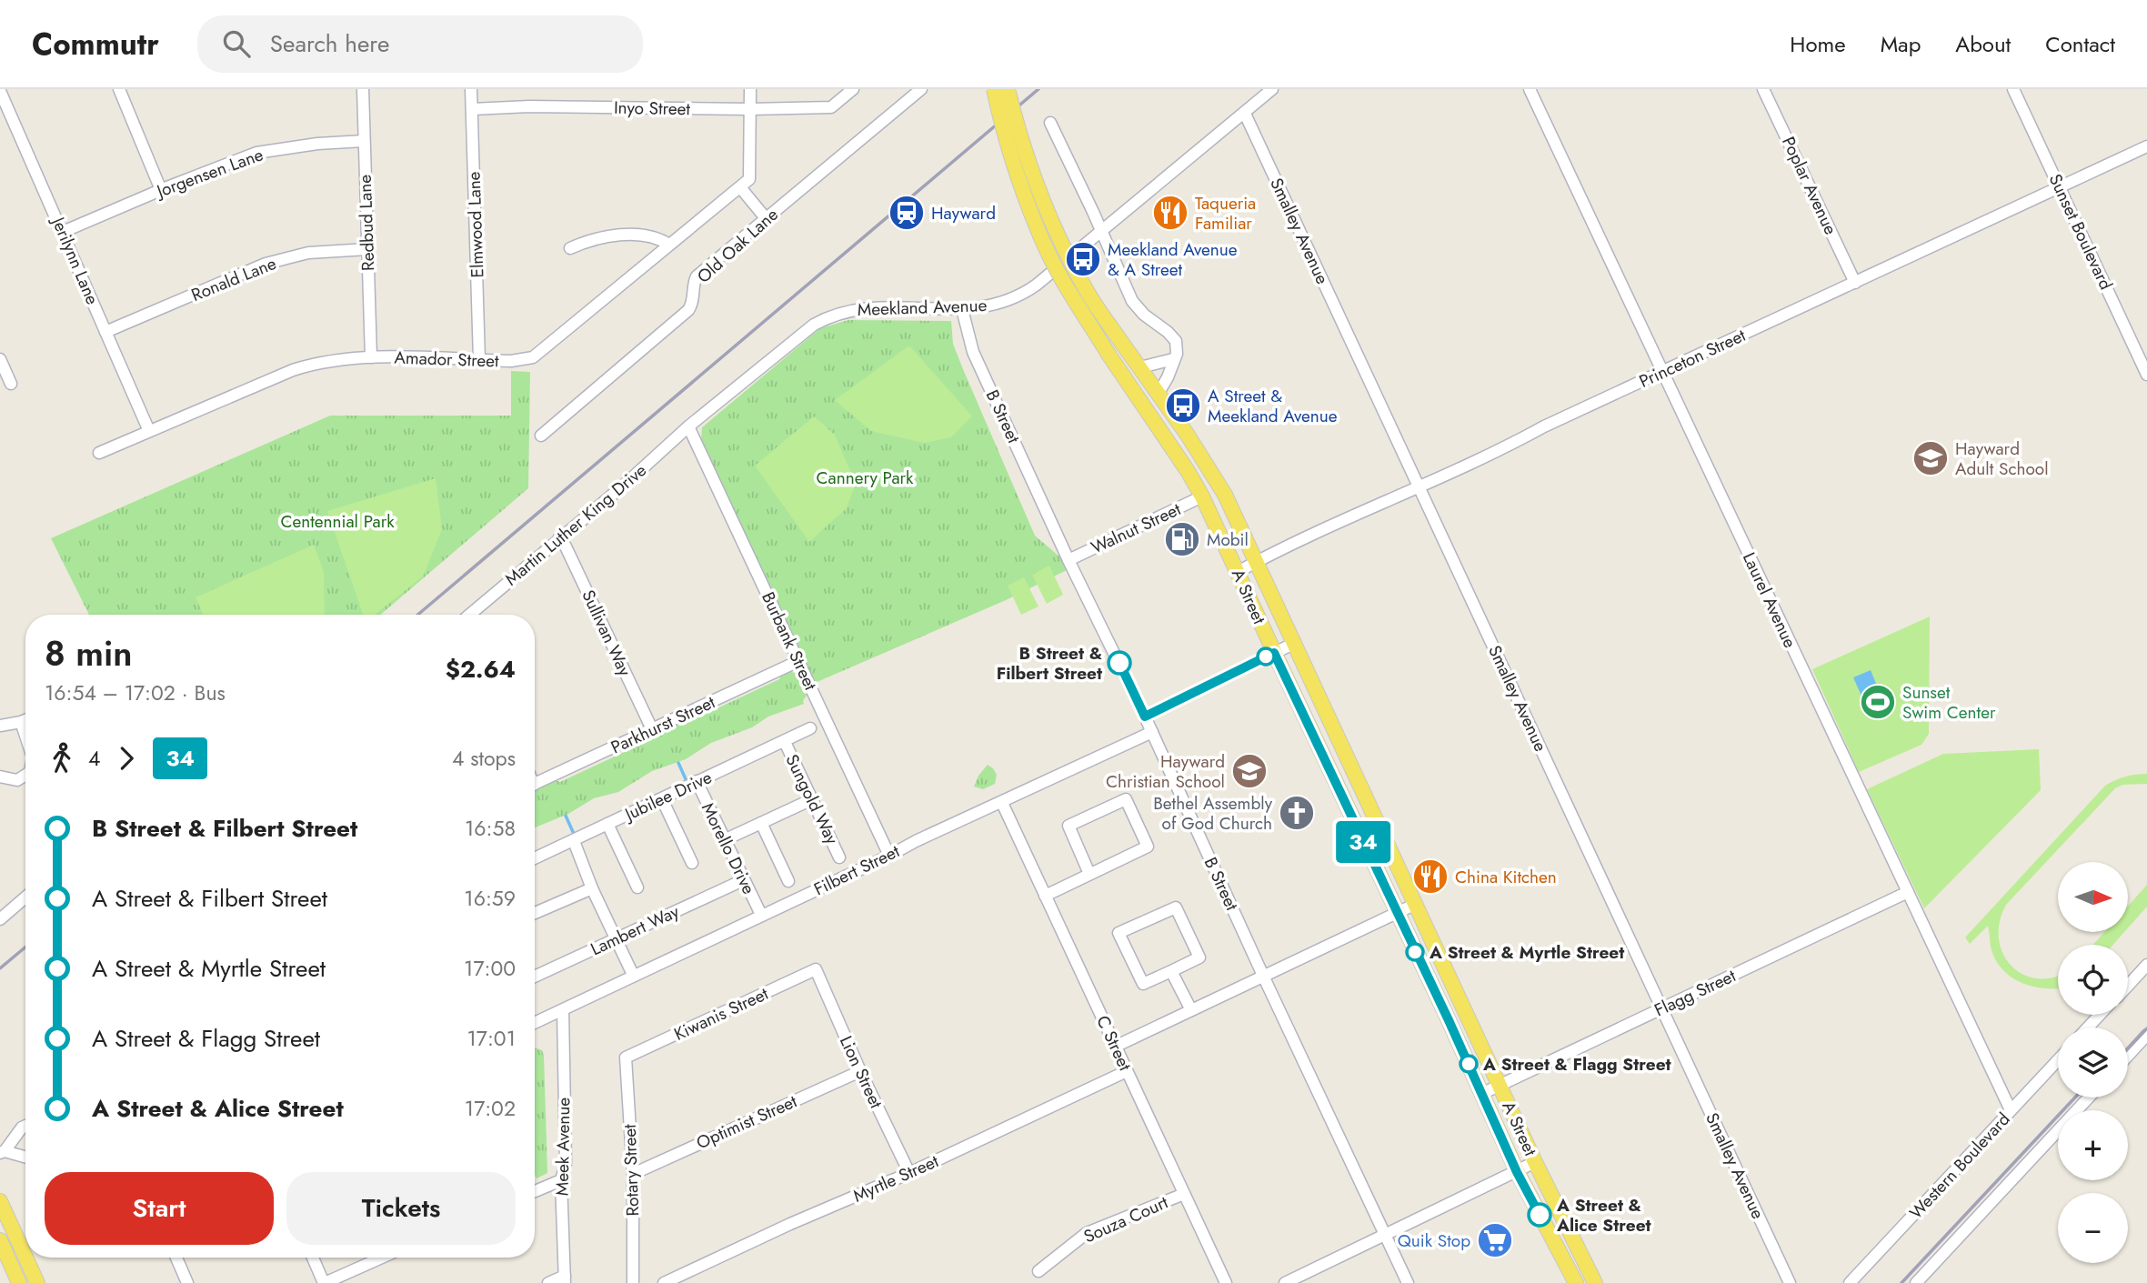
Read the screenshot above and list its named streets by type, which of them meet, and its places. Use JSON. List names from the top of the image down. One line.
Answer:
{"streets":{"main road":["A Street"],"street":["Inyo Street","Jorgensen Lane","Poplar Avenue","Redbud Lane","Elmwood Lane","Smalley Avenue","Sunset Boulevard","Old Oak Lane","Jerilynn Lane","Ronald Lane","Meekland Avenue","Princeton Street","Amador Street","B Street","Martin Luther King Drive","Walnut Street","Laurel Avenue","Sullivan Way","Burbank Street","Parkhurst Street","Jubilee Drive","Sungold Way","Morello Drive","Filbert Street","Lambert Way","Flagg Street","Kiwanis Street","C Street","Lion Street","Optimist Street","Meek Avenue","Western Boulevard","Rotary Street","Myrtle Street","Souza Court"]},"crossings":[["Inyo Street","Elmwood Lane"],["Jorgensen Lane","Redbud Lane"],["Jorgensen Lane","Jerilynn Lane"],["Poplar Avenue","Princeton Street"],["Redbud Lane","Ronald Lane"],["Redbud Lane","Amador Street"],["Elmwood Lane","Amador Street"],["Smalley Avenue","Meekland Avenue"],["Smalley Avenue","Princeton Street"],["Smalley Avenue","Flagg Street"],["Sunset Boulevard","Princeton Street"],["Jerilynn Lane","Ronald Lane"],["Jerilynn Lane","Amador Street"],["Meekland Avenue","B Street"],["Meekland Avenue","Martin Luther King Drive"],["Meekland Avenue","Burbank Street"],["Princeton Street","A Street"],["Princeton Street","Laurel Avenue"],["B Street","Walnut Street"],["B Street","Filbert Street"],["Martin Luther King Drive","Sullivan Way"],["Martin Luther King Drive","Burbank Street"],["Walnut Street","A Street"],["A Street","Flagg Street"],["Laurel Avenue","Flagg Street"],["Laurel Avenue","Western Boulevard"],["Sullivan Way","Parkhurst Street"],["Burbank Street","Parkhurst Street"],["Burbank Street","Filbert Street"],["Jubilee Drive","Sungold Way"],["Jubilee Drive","Morello Drive"],["Morello Drive","Filbert Street"],["Morello Drive","Lambert Way"],["Filbert Street","C Street"],["Filbert Street","Meek Avenue"],["Kiwanis Street","Lion Street"],["Kiwanis Street","Rotary Street"],["C Street","Myrtle Street"],["C Street","Souza Court"],["Lion Street","Optimist Street"],["Lion Street","Myrtle Street"],["Optimist Street","Rotary Street"]],"parks":["Cannery Park","Centennial Park"],"places":{"station":["Hayward"],"restaurant":["Taqueria Familiar","China Kitchen"],"bus stop":["Meekland Avenue & A Street","A Street & Meekland Avenue"],"school or university":["Hayward Adult School","Hayward Christian School"],"fuel station":["Mobil"],"other":["B Street & Filbert Street","A Street & Myrtle Street","A Street & Flagg Street","A Street & Alice Street"],"sports":["Sunset Swim Center"],"church":["Bethel Assembly of God Church"],"supermarket":["Quik Stop"]},"lines":["bus line 34"],"north":"right","page":{"header":"Commutr","search":"Search here","nav":["Home","Map","About","Contact"],"on_map":"34","heading":["8 min","16:54 – 17:02 · Bus","$2.64"],"legs":["4","34","4 stops"],"list":[{"name":"B Street & Filbert Street","value":"16:58"},{"name":"A Street & Filbert Street","value":"16:59"},{"name":"A Street & Myrtle Street","value":"17:00"},{"name":"A Street & Flagg Street","value":"17:01"},{"name":"A Street & Alice Street","value":"17:02"}],"map_buttons":["+","−"],"buttons":["Start","Tickets"]}}
